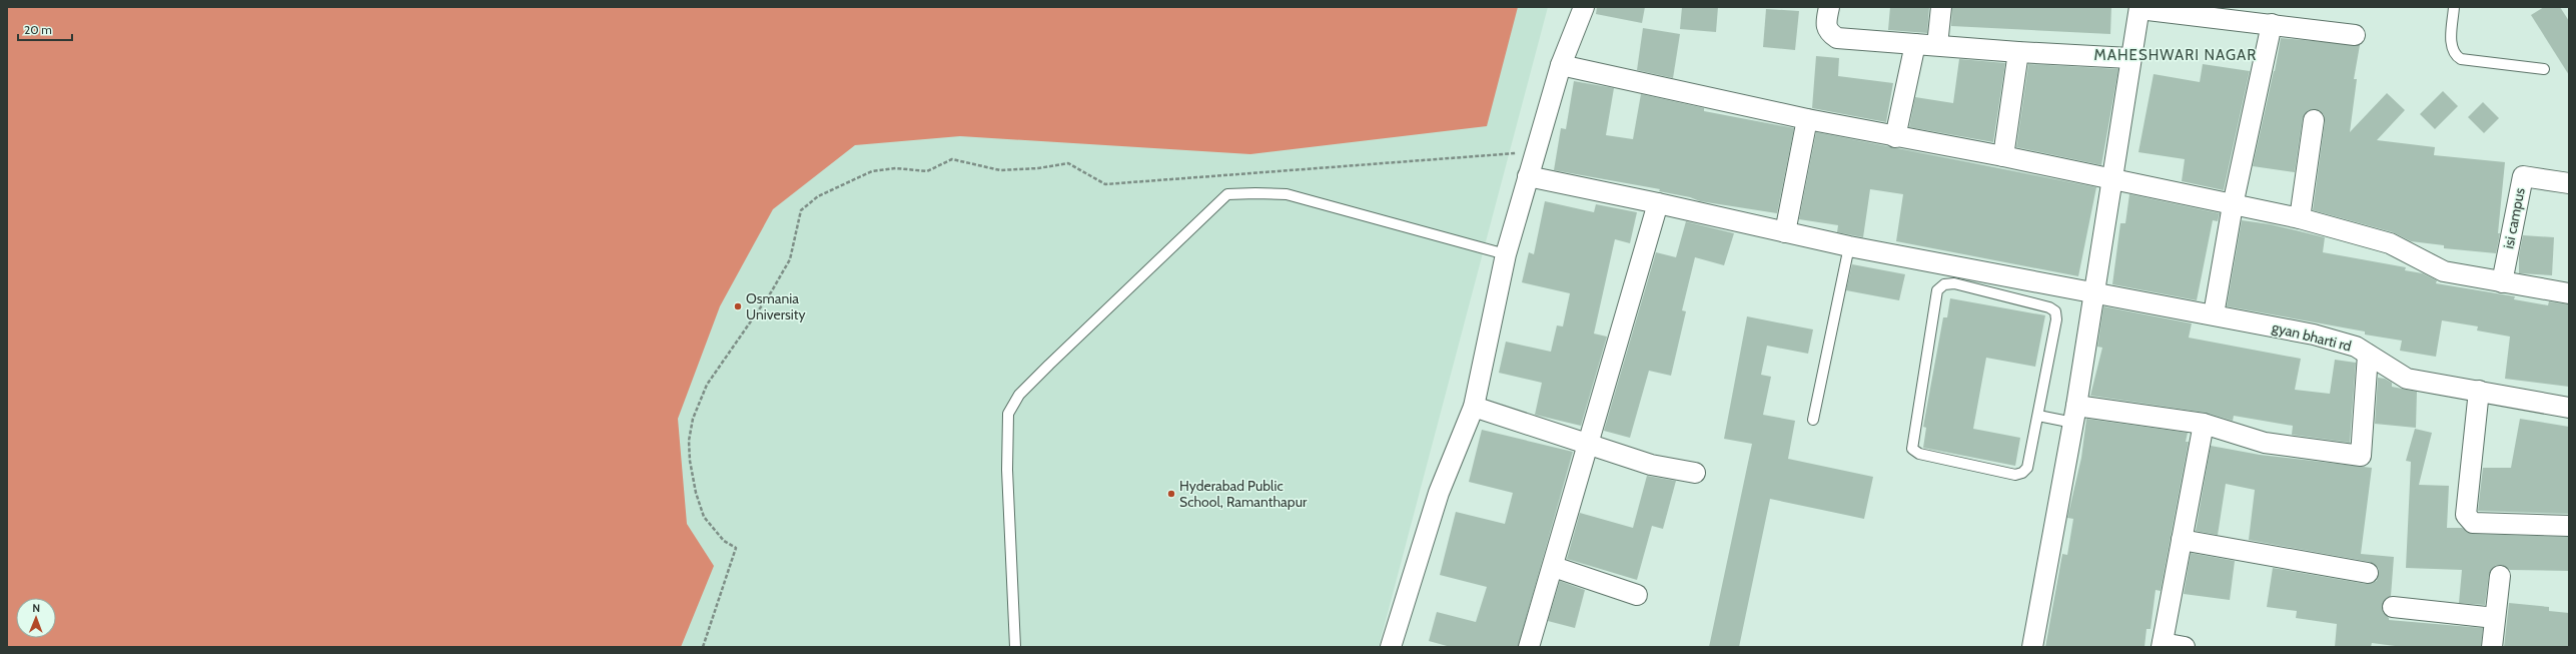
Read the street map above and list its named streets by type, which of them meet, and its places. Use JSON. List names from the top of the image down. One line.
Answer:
{"streets":{"street":["isi campus","gyan bharti rd"]},"districts":["MAHESHWARI NAGAR"],"places":["Osmania University","Hyderabad Public School, Ramanthapur"],"scale_bar":"20 m","north":"top"}
